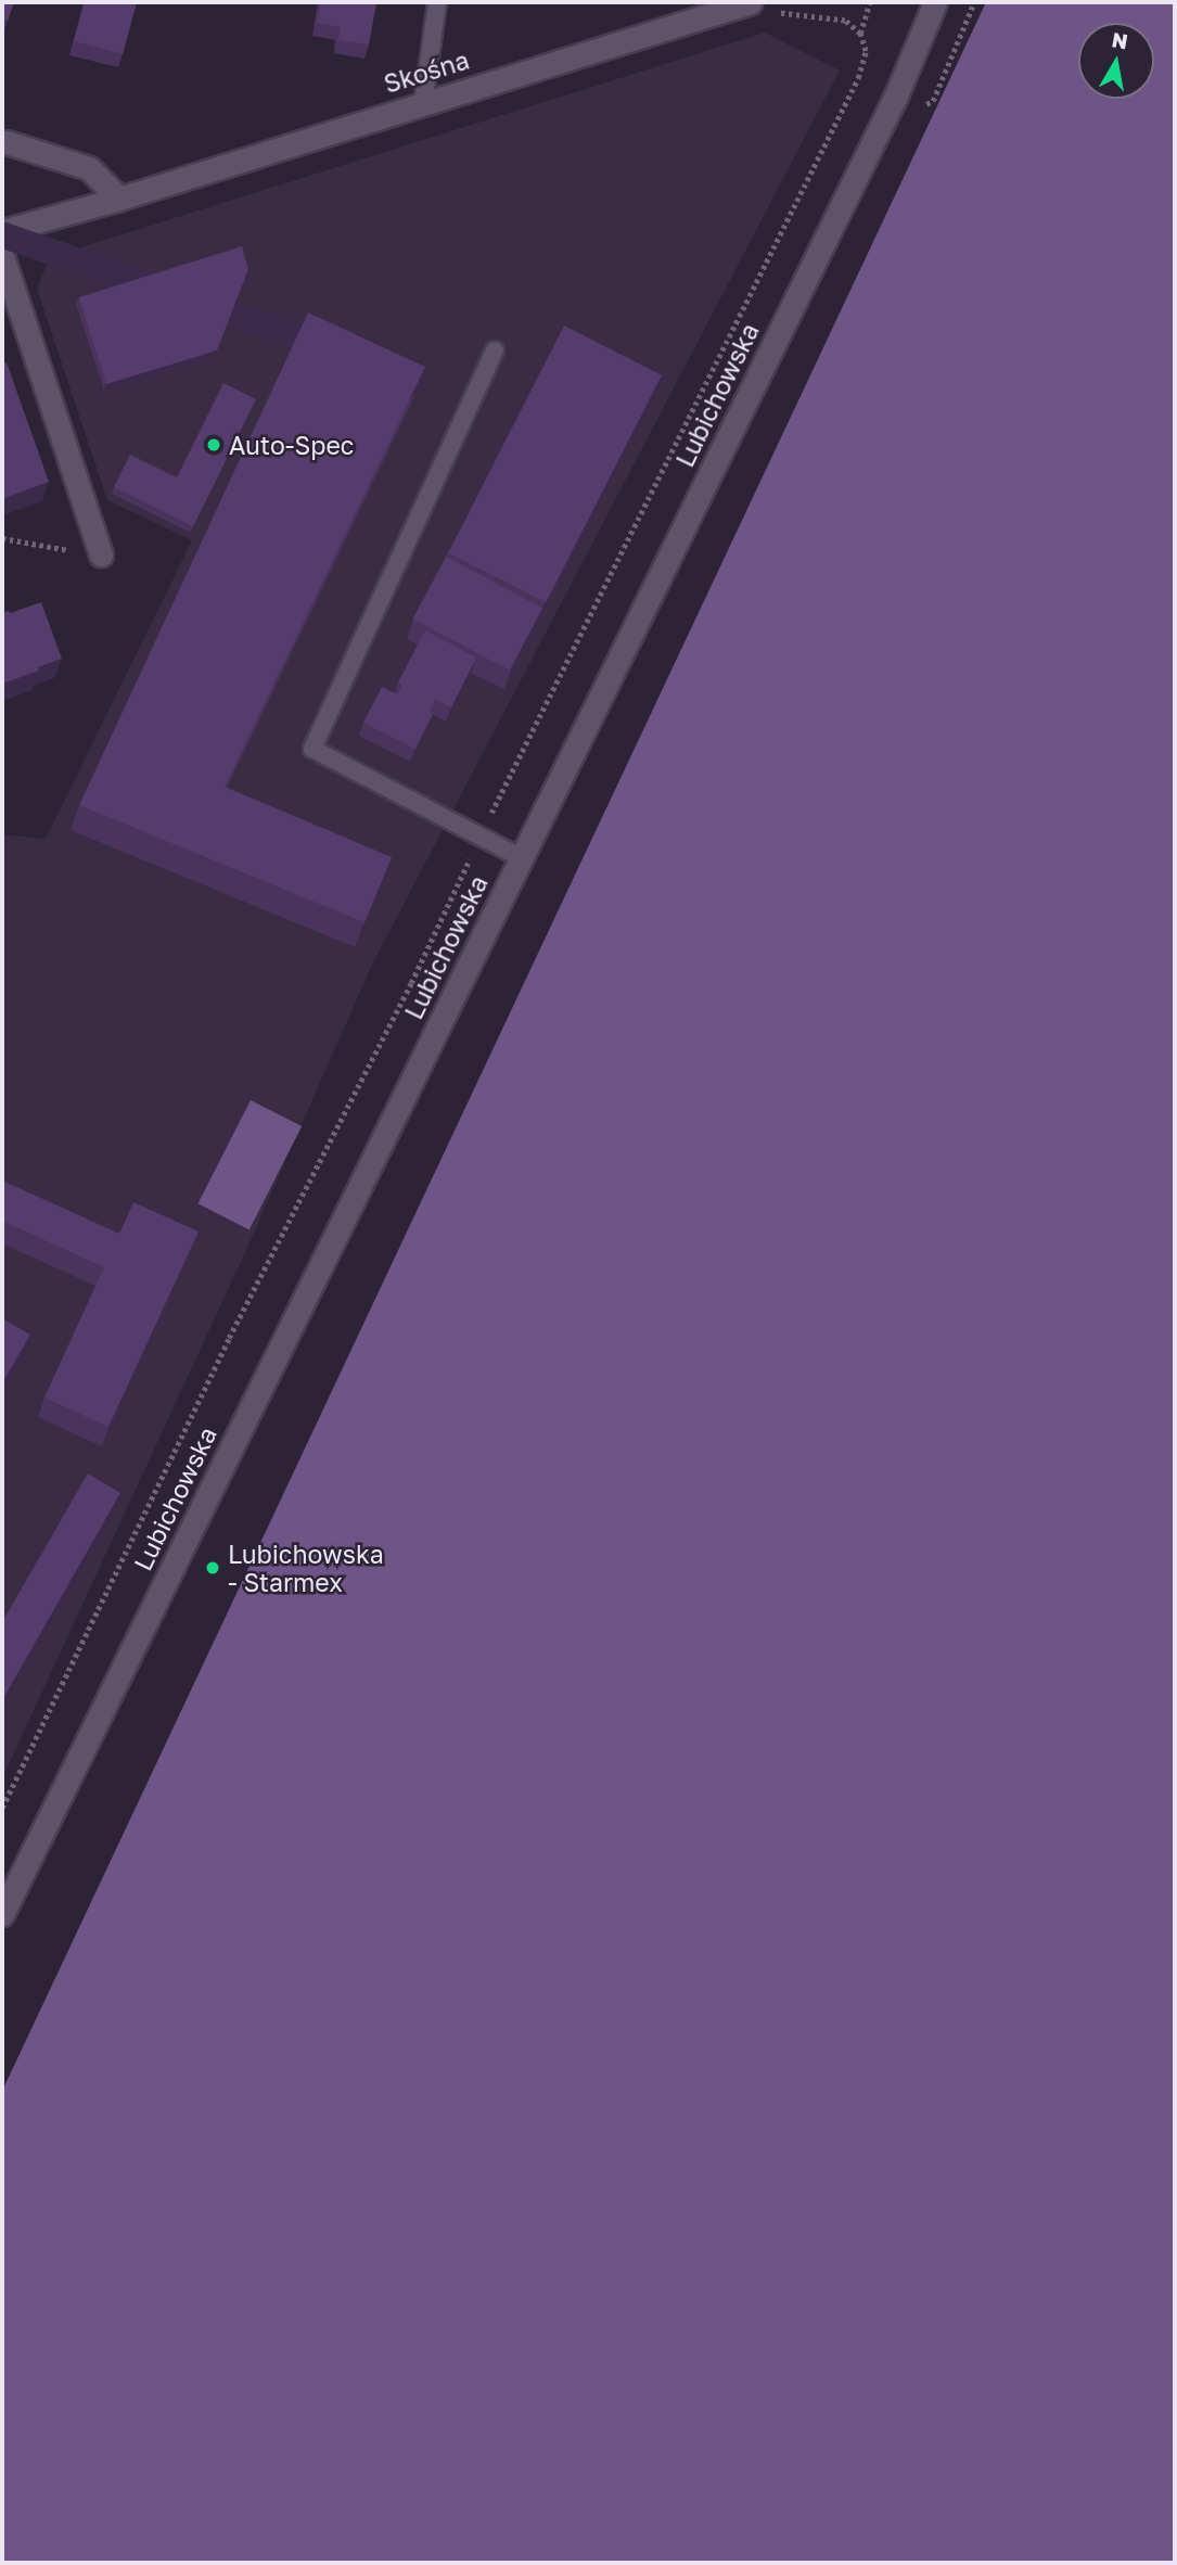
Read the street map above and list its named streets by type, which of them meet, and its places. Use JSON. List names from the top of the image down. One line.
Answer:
{"streets":{"street":["Skośna","Lubichowska"]},"places":["Auto-Spec","Lubichowska - Starmex"],"north":"top"}
